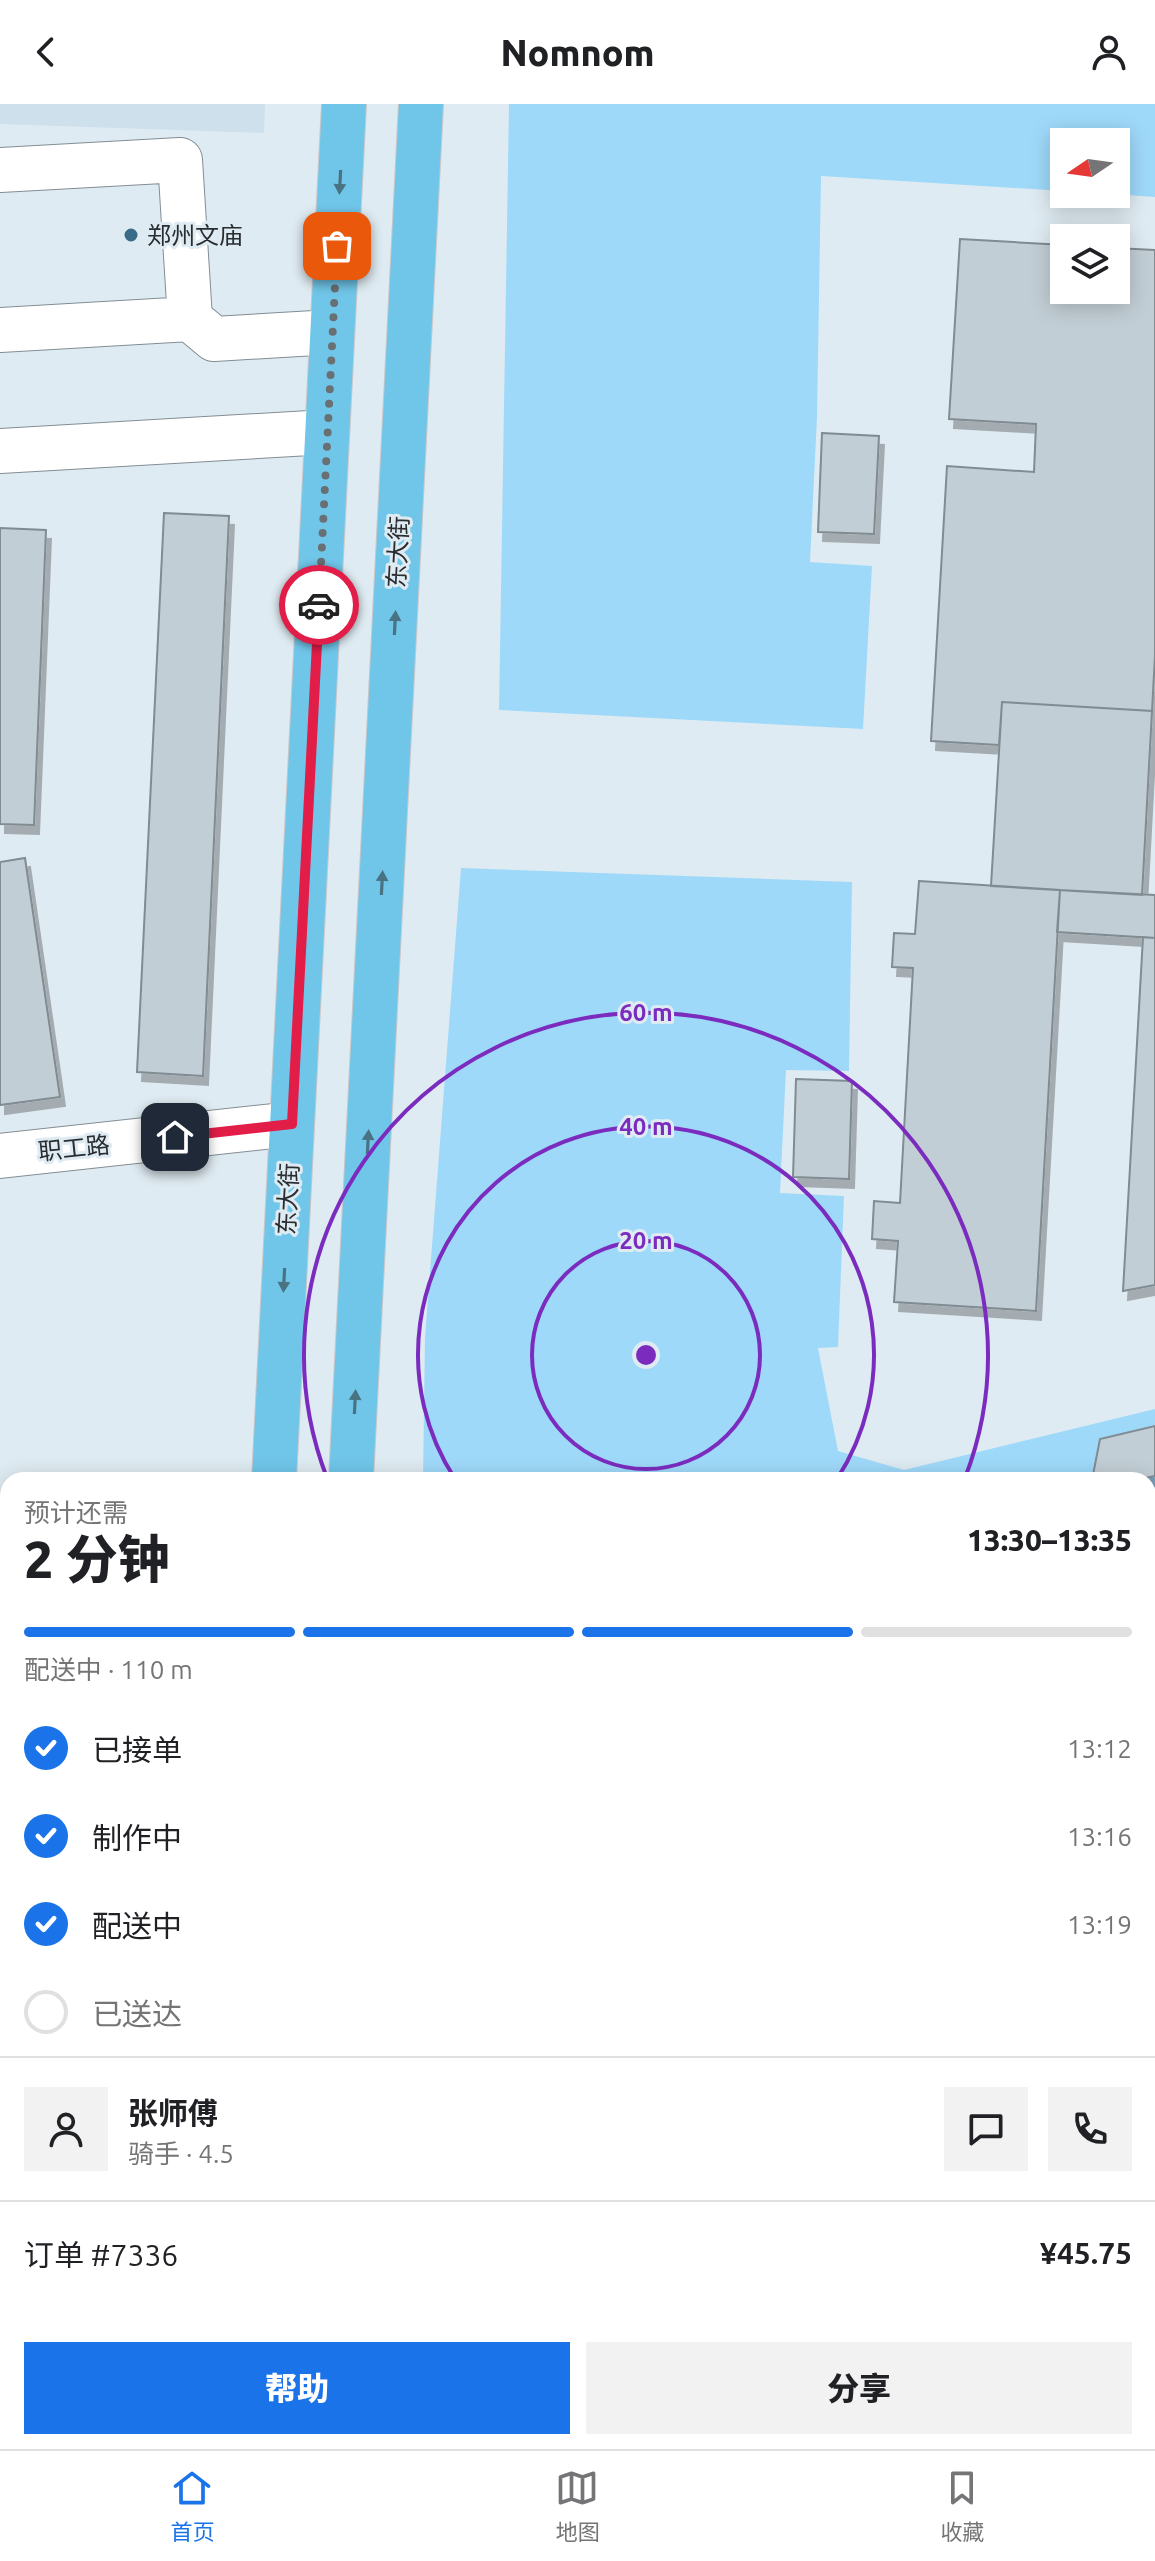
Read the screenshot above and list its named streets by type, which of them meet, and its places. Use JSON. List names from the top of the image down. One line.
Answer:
{"streets":{"main road":["东大街"],"street":["职工路"]},"crossings":[["东大街","职工路"]],"places":["郑州文庙"],"north":"left","page":{"header":"Nomnom","heading":["2 分钟","预计还需","13:30–13:35"],"panel":["张师傅","骑手 · 4.5","订单 #7336","¥45.75"],"bar":"配送中 · 110 m","list":[["已接单","13:12"],["制作中","13:16"],["配送中","13:19"],"已送达"],"buttons":["帮助","分享"],"tabs":["首页","地图","收藏"]},"rings":["60 m","40 m","20 m"]}
